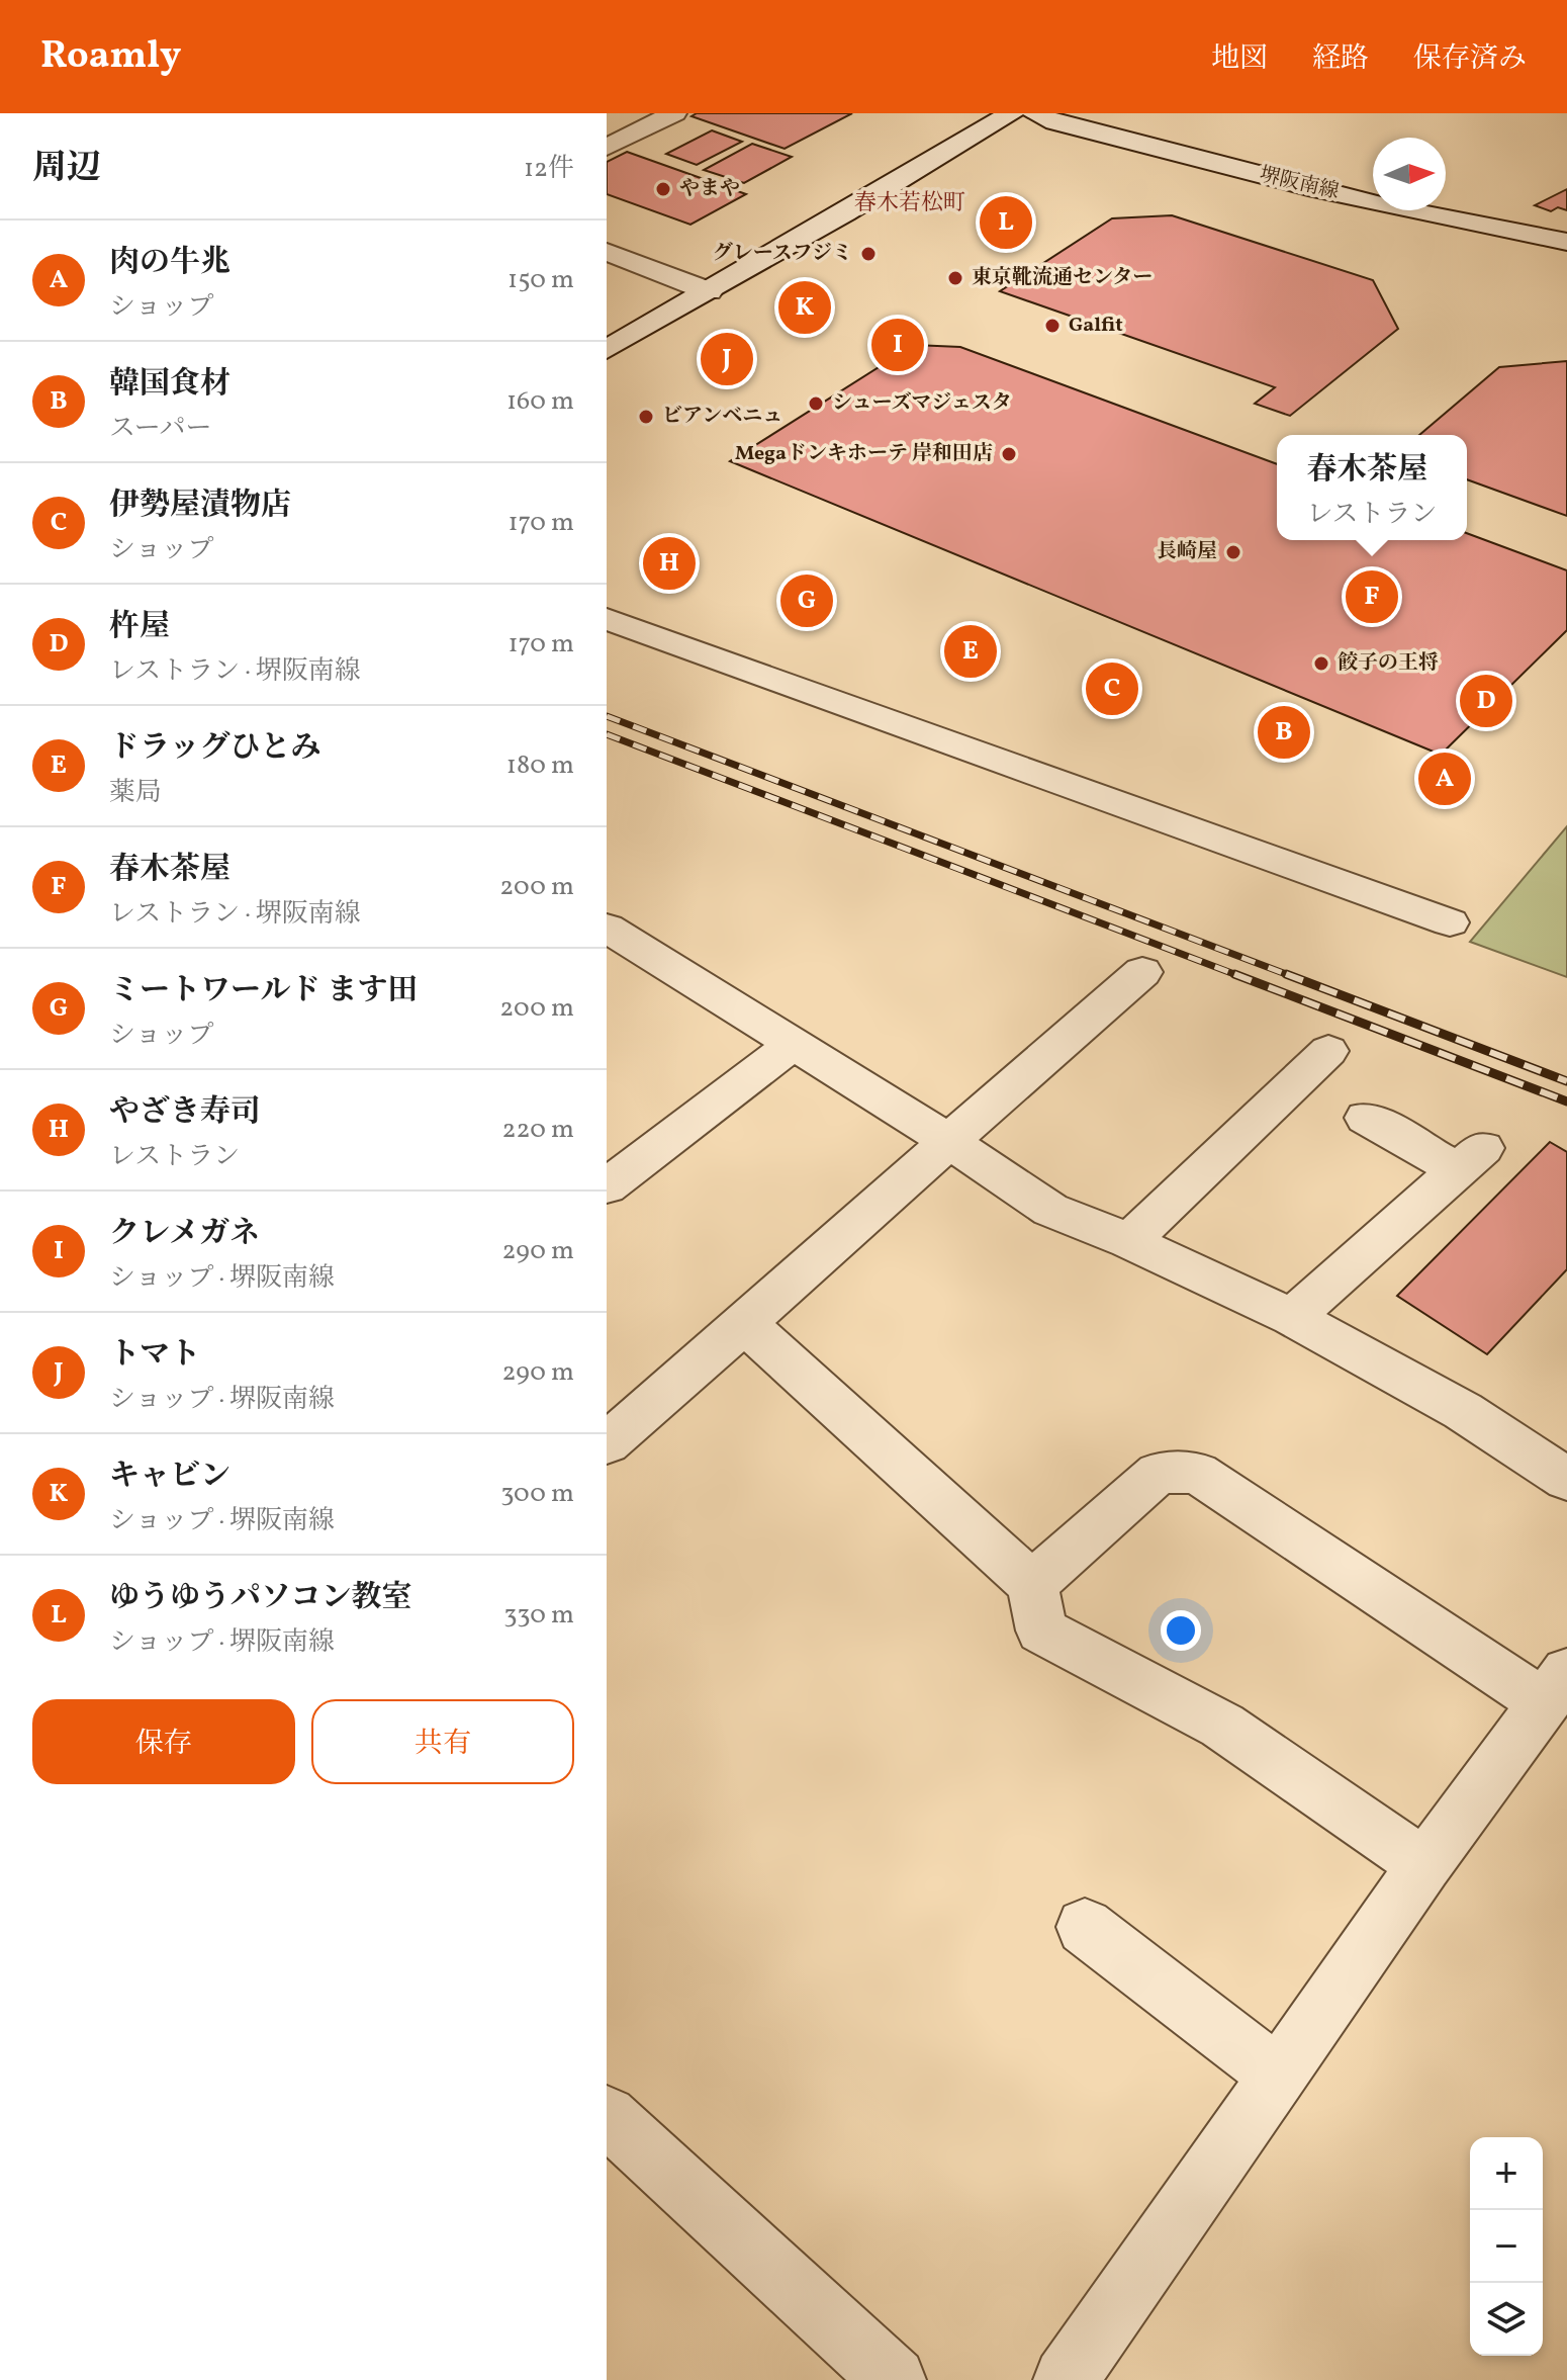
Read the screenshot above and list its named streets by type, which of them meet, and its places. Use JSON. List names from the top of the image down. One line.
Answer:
{"streets":{"street":["堺阪南線"]},"districts":["春木若松町"],"places":["やまや","グレースフジミ","東京靴流通センター","Galfit","シューズマジェスタ","ビアンベニュ","Megaドンキホーテ 岸和田店","長崎屋","餃子の王将"],"north":"right","page":{"header":"Roamly","nav":["地図","経路","保存済み"],"heading":["周辺","12件"],"pins":["L","K","I","J","H","F","G","E","C","D","B","A"],"list":[{"mark":"A","name":"肉の牛兆","note":"ショップ","value":"150 m"},{"mark":"B","name":"韓国食材","note":"スーパー","value":"160 m"},{"mark":"C","name":"伊勢屋漬物店","note":"ショップ","value":"170 m"},{"mark":"D","name":"杵屋","note":"レストラン · 堺阪南線","value":"170 m"},{"mark":"E","name":"ドラッグひとみ","note":"薬局","value":"180 m"},{"mark":"F","name":"春木茶屋","note":"レストラン · 堺阪南線","value":"200 m"},{"mark":"G","name":"ミートワールド ます田","note":"ショップ","value":"200 m"},{"mark":"H","name":"やざき寿司","note":"レストラン","value":"220 m"},{"mark":"I","name":"クレメガネ","note":"ショップ · 堺阪南線","value":"290 m"},{"mark":"J","name":"トマト","note":"ショップ · 堺阪南線","value":"290 m"},{"mark":"K","name":"キャビン","note":"ショップ · 堺阪南線","value":"300 m"},{"mark":"L","name":"ゆうゆうパソコン教室","note":"ショップ · 堺阪南線","value":"330 m"}],"popup":["春木茶屋","レストラン"],"buttons":["保存","共有"],"map_buttons":["+","−"]}}
